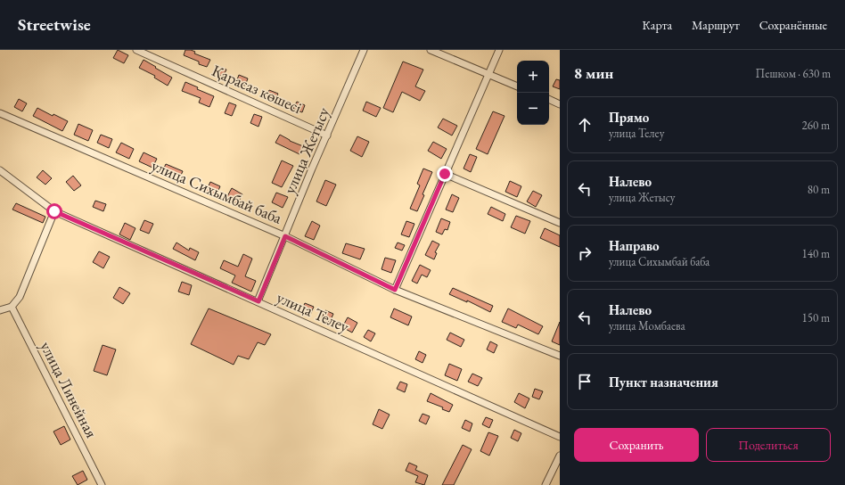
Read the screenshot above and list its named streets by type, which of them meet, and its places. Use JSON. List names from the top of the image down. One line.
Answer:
{"streets":{"street":["Қарасаз көшесі","улица Жетысу","улица Сихымбай баба","улица Телеу","улица Линейная"]},"crossings":[["Қарасаз көшесі","улица Жетысу"],["улица Жетысу","улица Сихымбай баба"],["улица Жетысу","улица Телеу"]],"page":{"header":"Streetwise","nav":["Карта","Маршрут","Сохранённые"],"heading":["8 мин","Пешком · 630 m"],"map_buttons":["+","−"],"list":[["Прямо","улица Телеу","260 m"],["Налево","улица Жетысу","80 m"],["Направо","улица Сихымбай баба","140 m"],["Налево","улица Момбаева","150 m"],"Пункт назначения"],"buttons":["Сохранить","Поделиться"]}}
